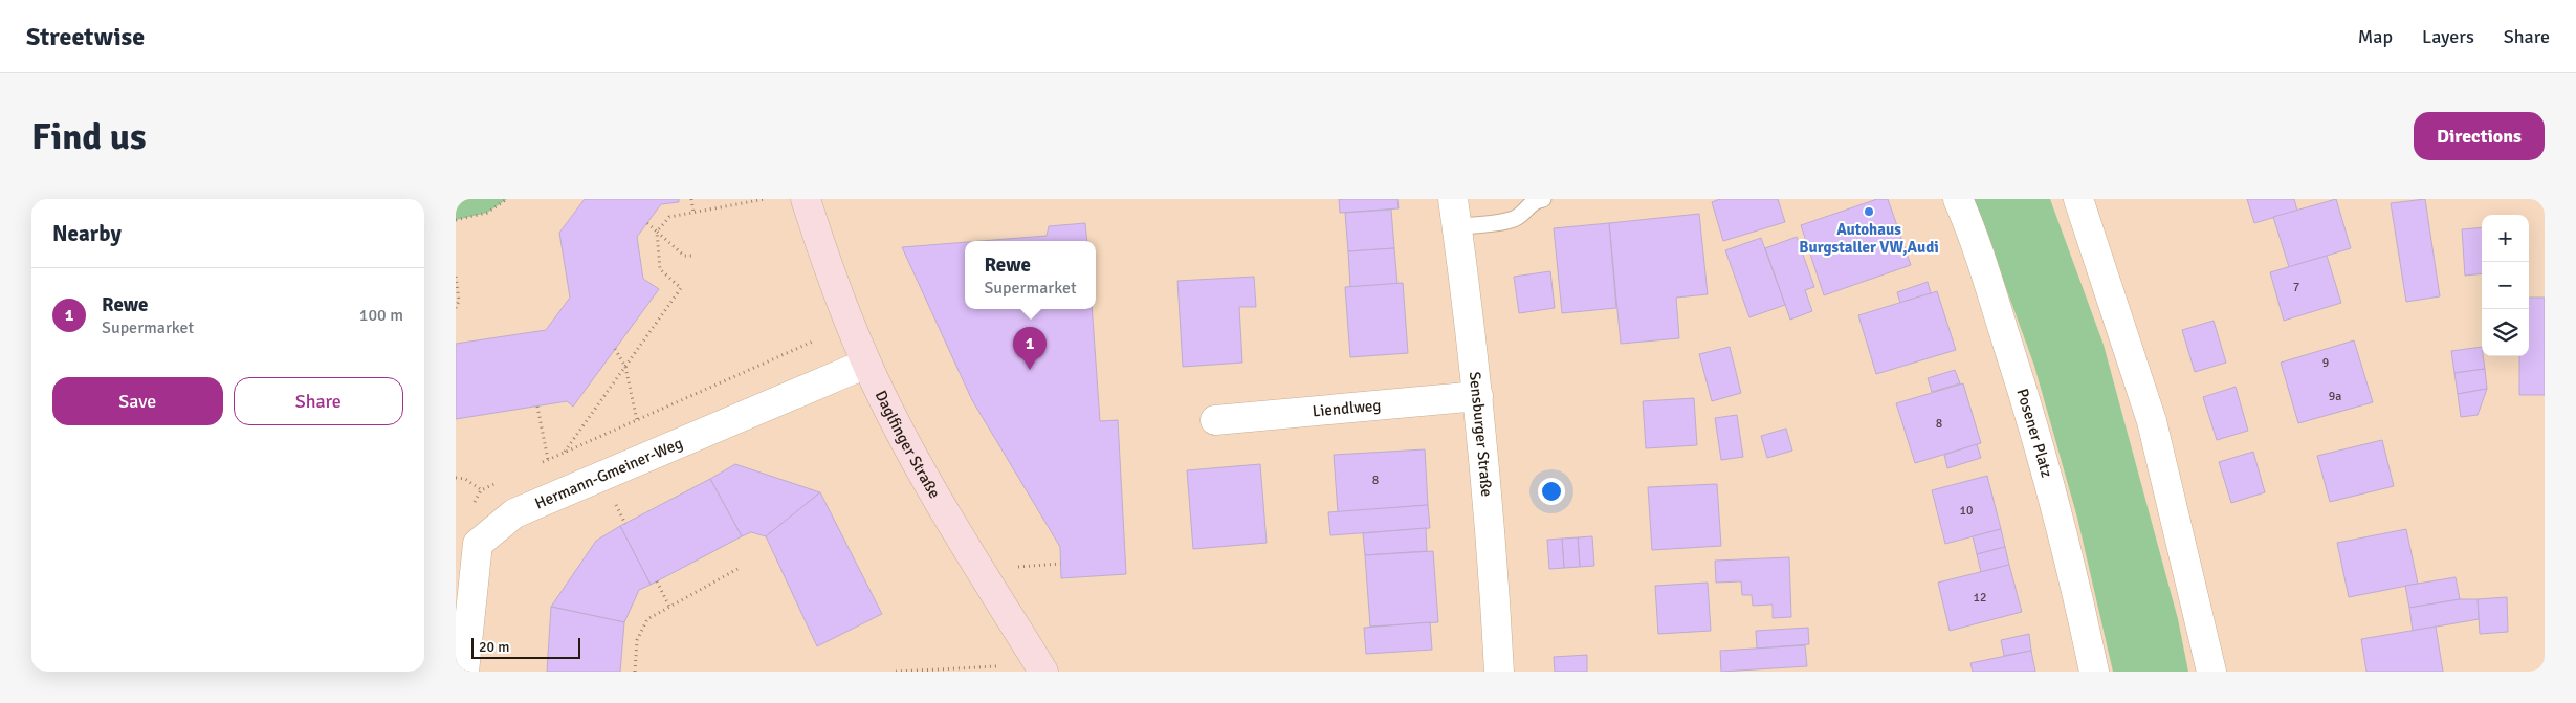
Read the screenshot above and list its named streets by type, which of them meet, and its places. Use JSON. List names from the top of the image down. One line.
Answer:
{"streets":{"street":["Liendlweg","Posener Platz","Sensburger Straße","Daglfinger Straße","Hermann-Gmeiner-Weg"]},"crossings":[["Liendlweg","Sensburger Straße"],["Daglfinger Straße","Hermann-Gmeiner-Weg"]],"places":["Autohaus Burgstaller VW,Audi"],"house_numbers":["7","9","9a","8","8","10","12"],"scale_bar":"20 m","page":{"header":"Streetwise","nav":["Map","Layers","Share"],"buttons":["Directions",["Save","Share"]],"title":"Find us","heading":"Nearby","map_buttons":["+","−"],"popup":["Rewe","Supermarket"],"list":[{"mark":"1","name":"Rewe","note":"Supermarket","value":"100 m"}],"pins":"1","scale":"20 m"}}
